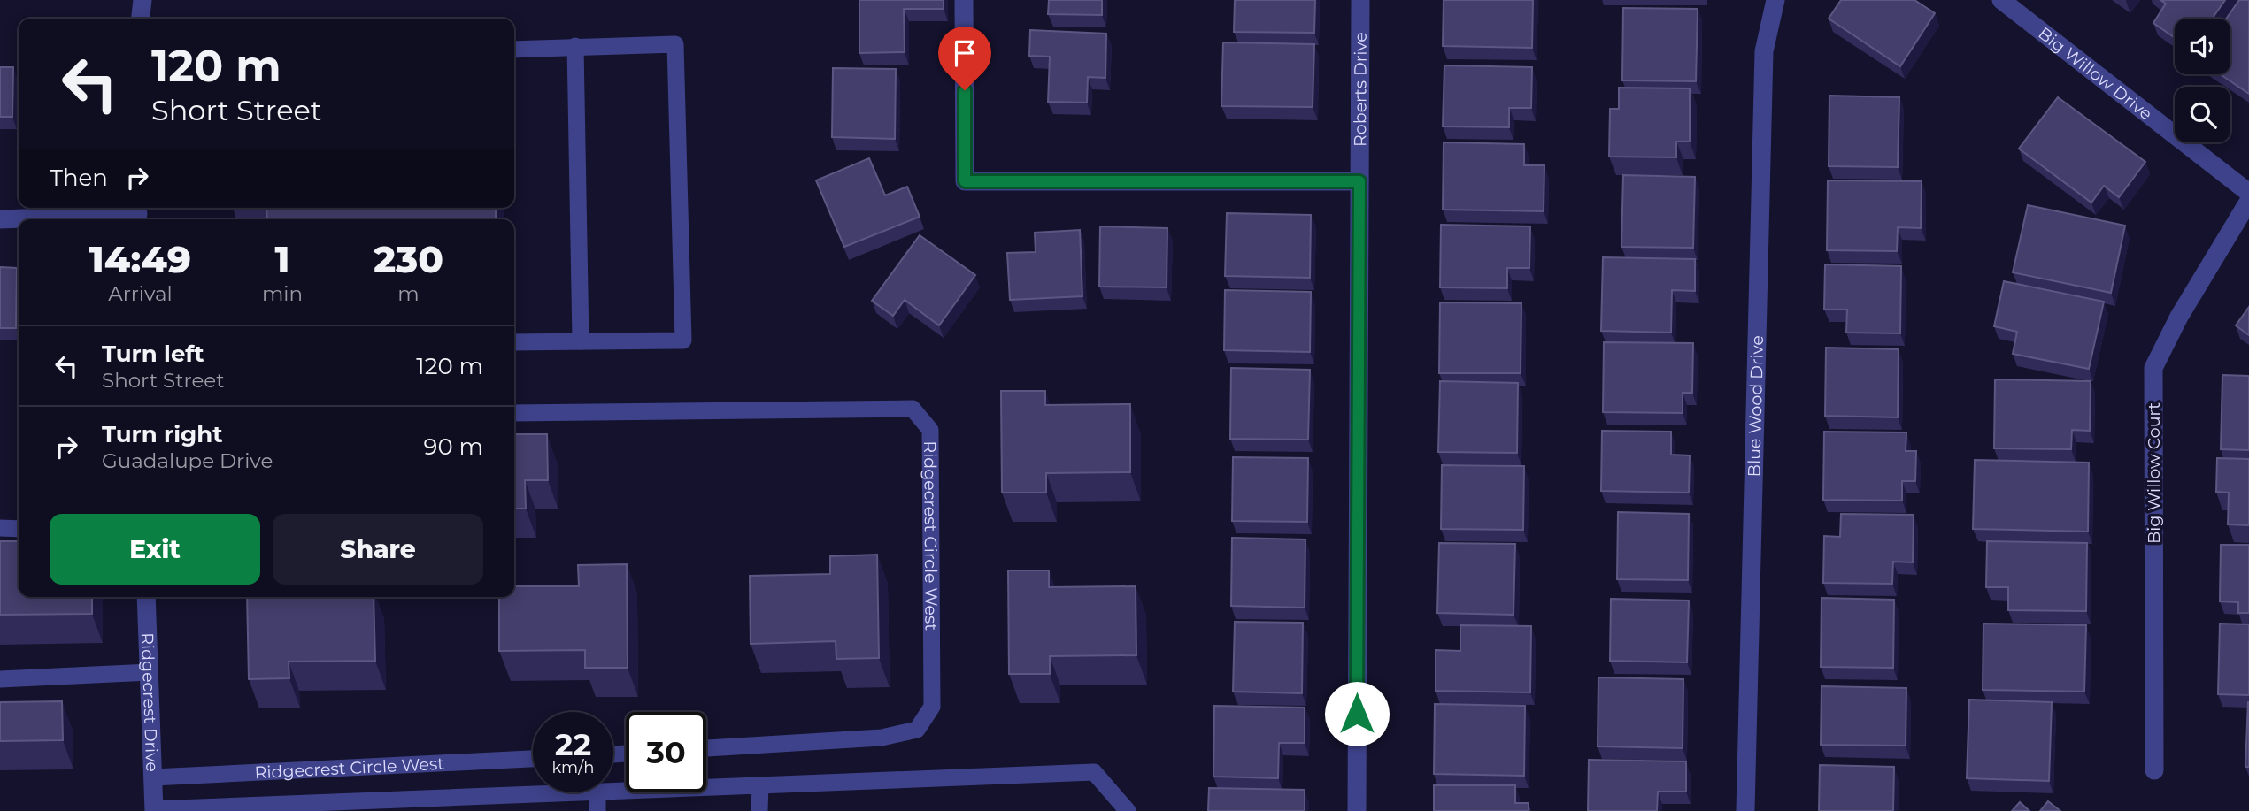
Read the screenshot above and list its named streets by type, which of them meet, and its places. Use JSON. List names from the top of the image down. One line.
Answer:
{"streets":{"street":["Big Willow Drive","Roberts Drive","Blue Wood Drive","Big Willow Court","Ridgecrest Drive"],"lane":["Ridgecrest Circle West"]},"crossings":[["Ridgecrest Circle West","Ridgecrest Drive"]],"page":{"turn":["120 m","Short Street"],"then":"Then","eta":["14:49","Arrival","1","min","230","m"],"list":[{"name":"Turn left","note":"Short Street","value":"120 m"},{"name":"Turn right","note":"Guadalupe Drive","value":"90 m"}],"buttons":["Exit","Share"],"speed":"22 km/h","limit":"30"}}
